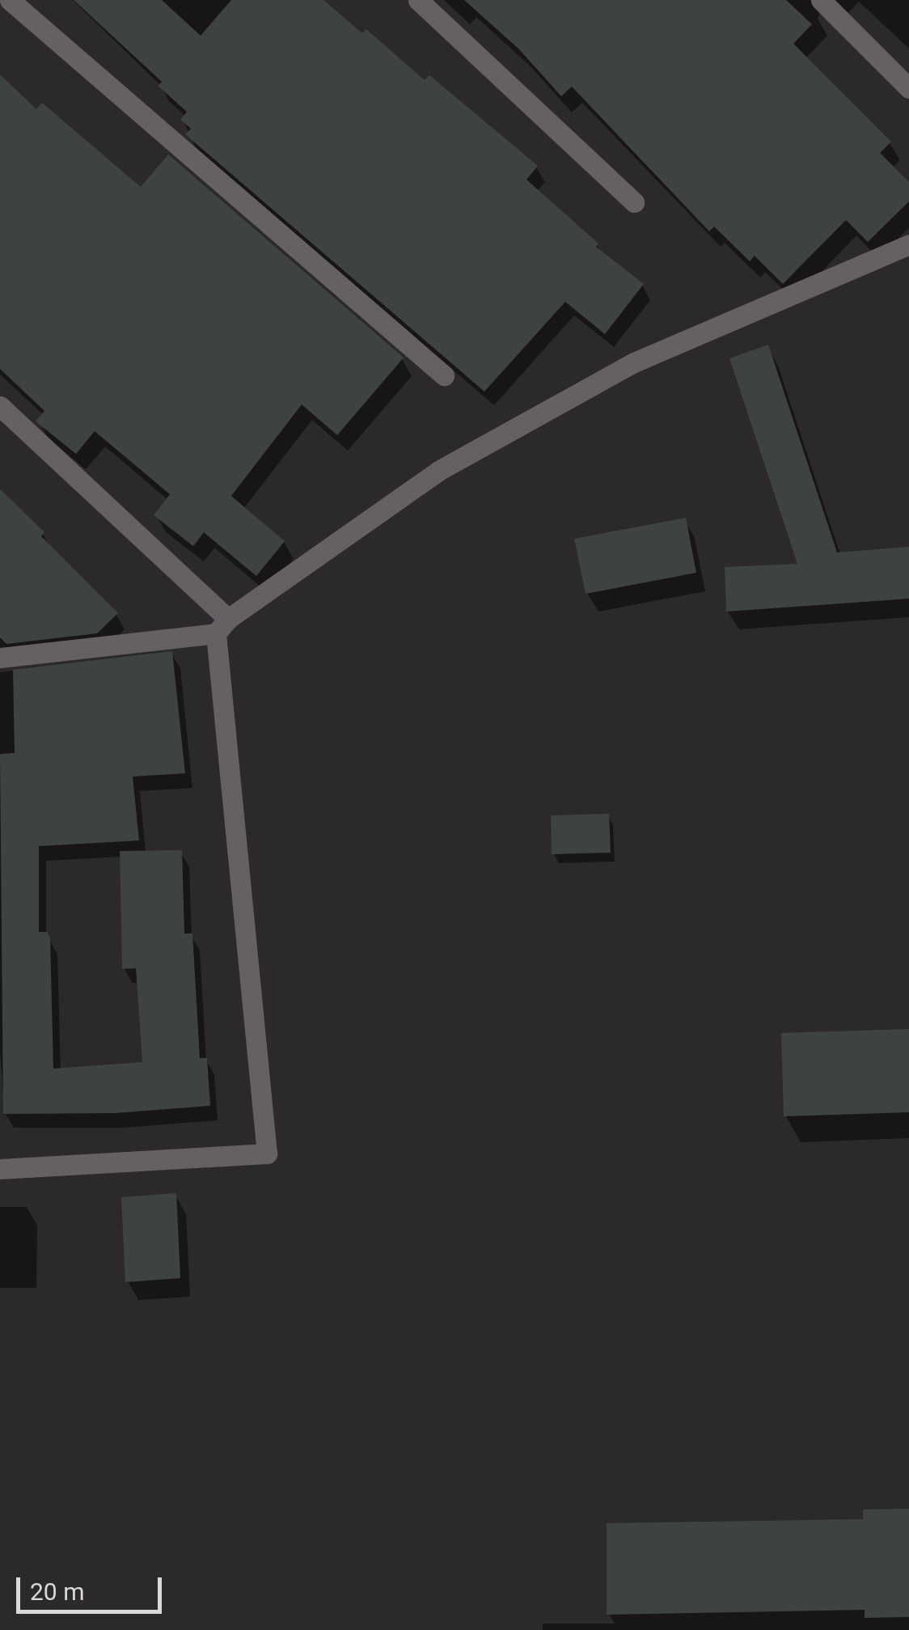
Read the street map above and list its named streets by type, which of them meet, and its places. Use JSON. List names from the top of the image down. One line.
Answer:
{"scale_bar":"20 m"}
